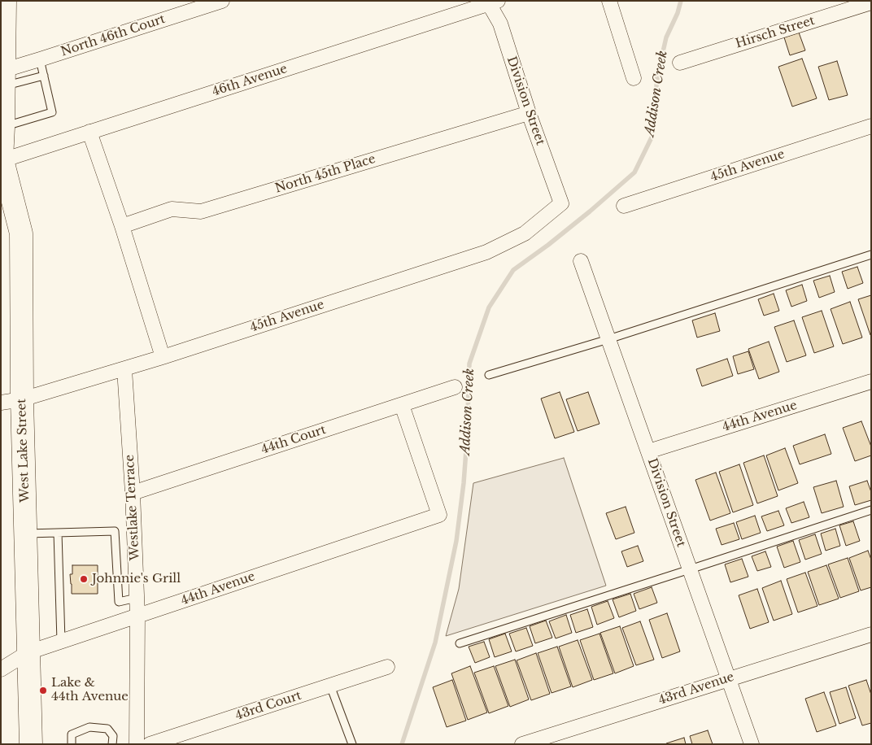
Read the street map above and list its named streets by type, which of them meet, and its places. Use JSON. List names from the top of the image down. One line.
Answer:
{"streets":{"main road":["West Lake Street"],"street":["Hirsch Street","North 46th Court","46th Avenue","Division Street","45th Avenue","North 45th Place","44th Avenue","44th Court","Westlake Terrace","43rd Avenue","43rd Court"]},"crossings":[["North 46th Court","West Lake Street"],["46th Avenue","Division Street"],["46th Avenue","West Lake Street"],["Division Street","45th Avenue"],["Division Street","North 45th Place"],["Division Street","44th Avenue"],["Division Street","43rd Avenue"],["45th Avenue","West Lake Street"],["45th Avenue","Westlake Terrace"],["44th Avenue","44th Court"],["44th Avenue","West Lake Street"],["44th Avenue","Westlake Terrace"],["44th Court","Westlake Terrace"]],"water":["Addison Creek"],"places":["Johnnie's Grill","Lake & 44th Avenue"]}
